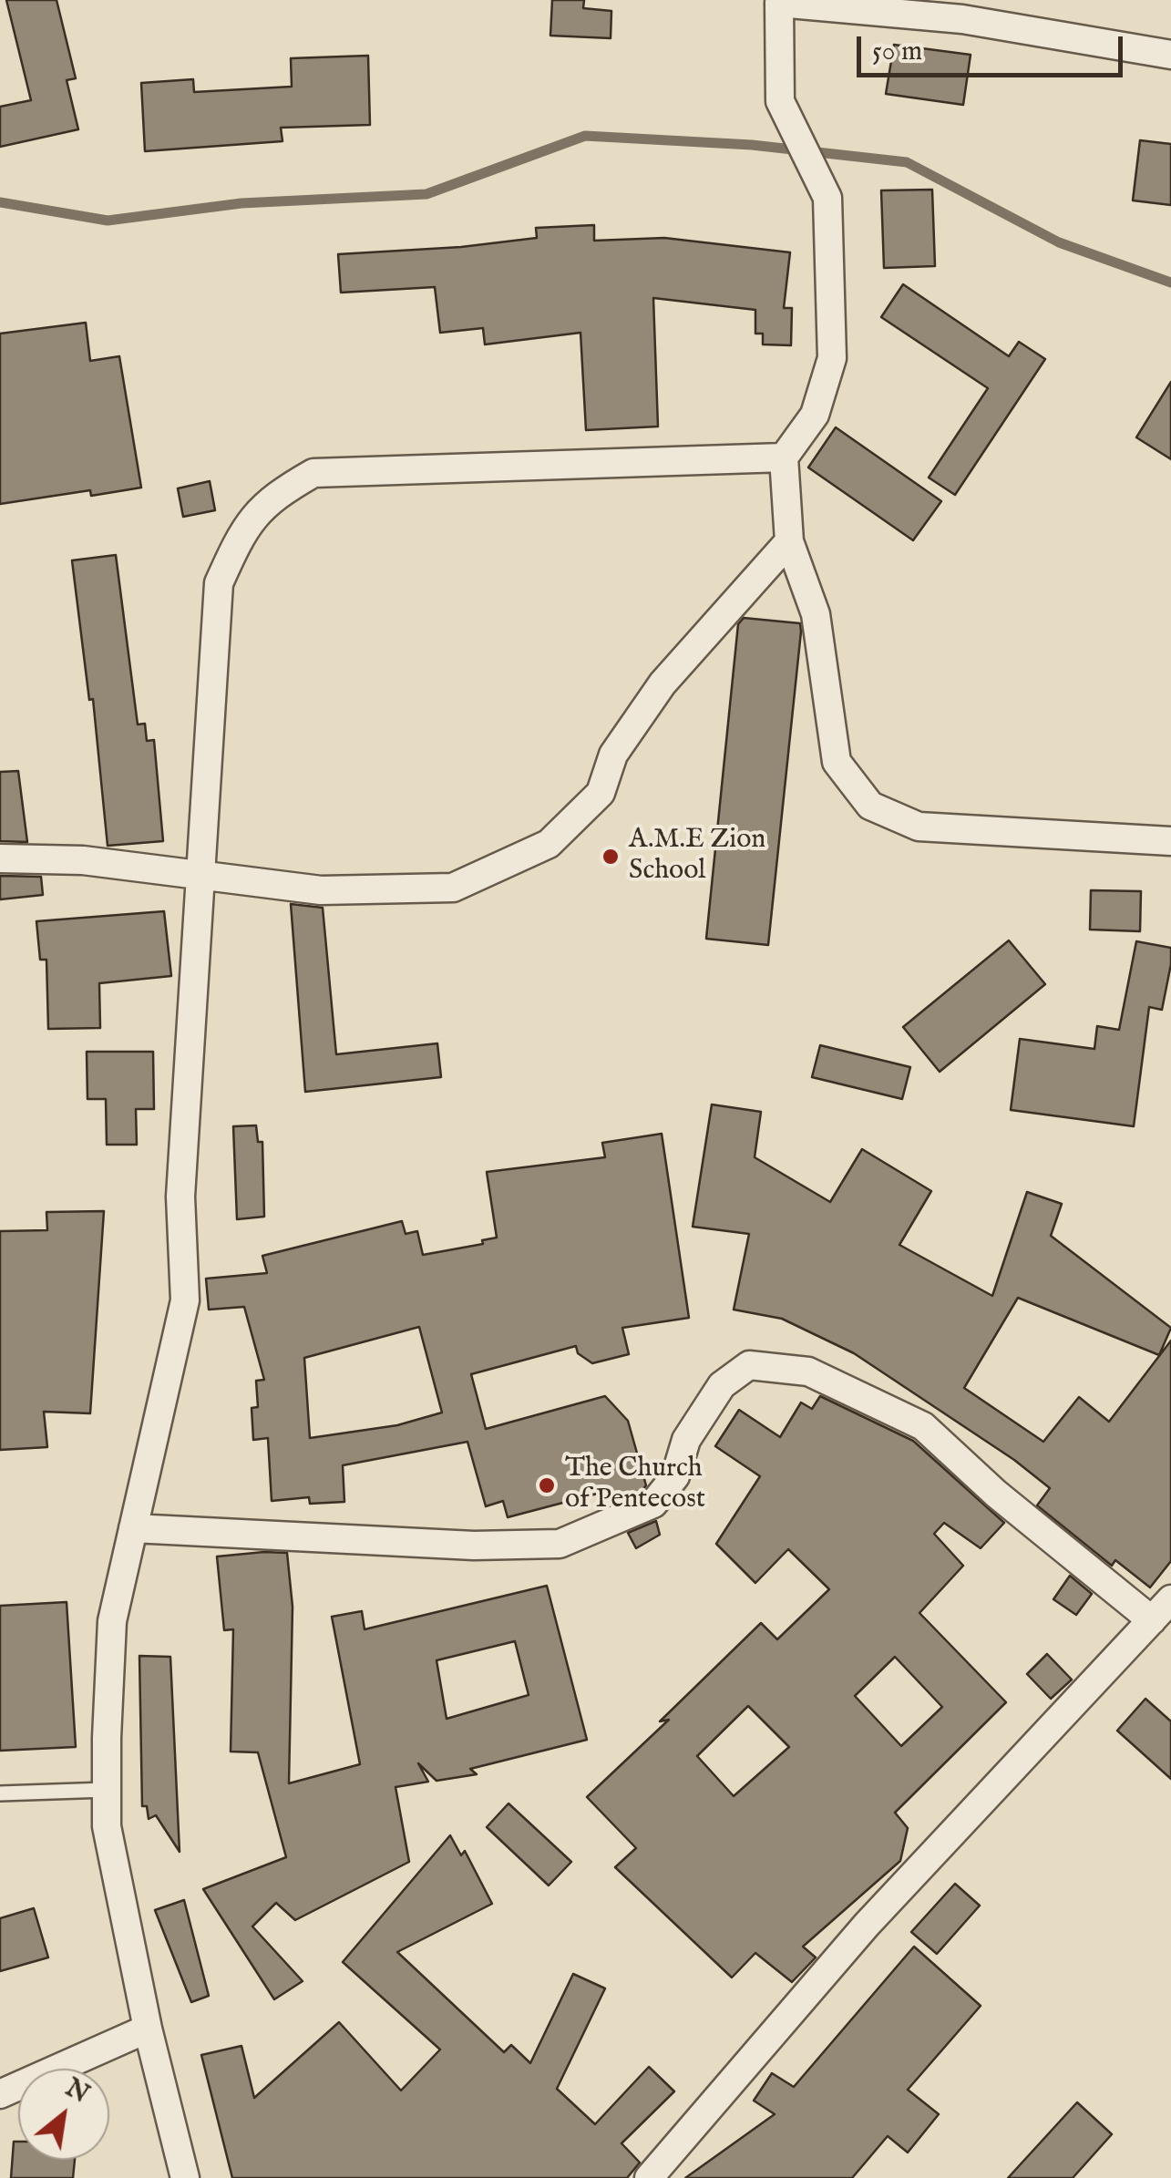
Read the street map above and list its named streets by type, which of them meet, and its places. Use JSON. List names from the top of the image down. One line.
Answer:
{"places":["A.M.E Zion School","The Church of Pentecost"],"scale_bar":"50 m","north":"top right"}
